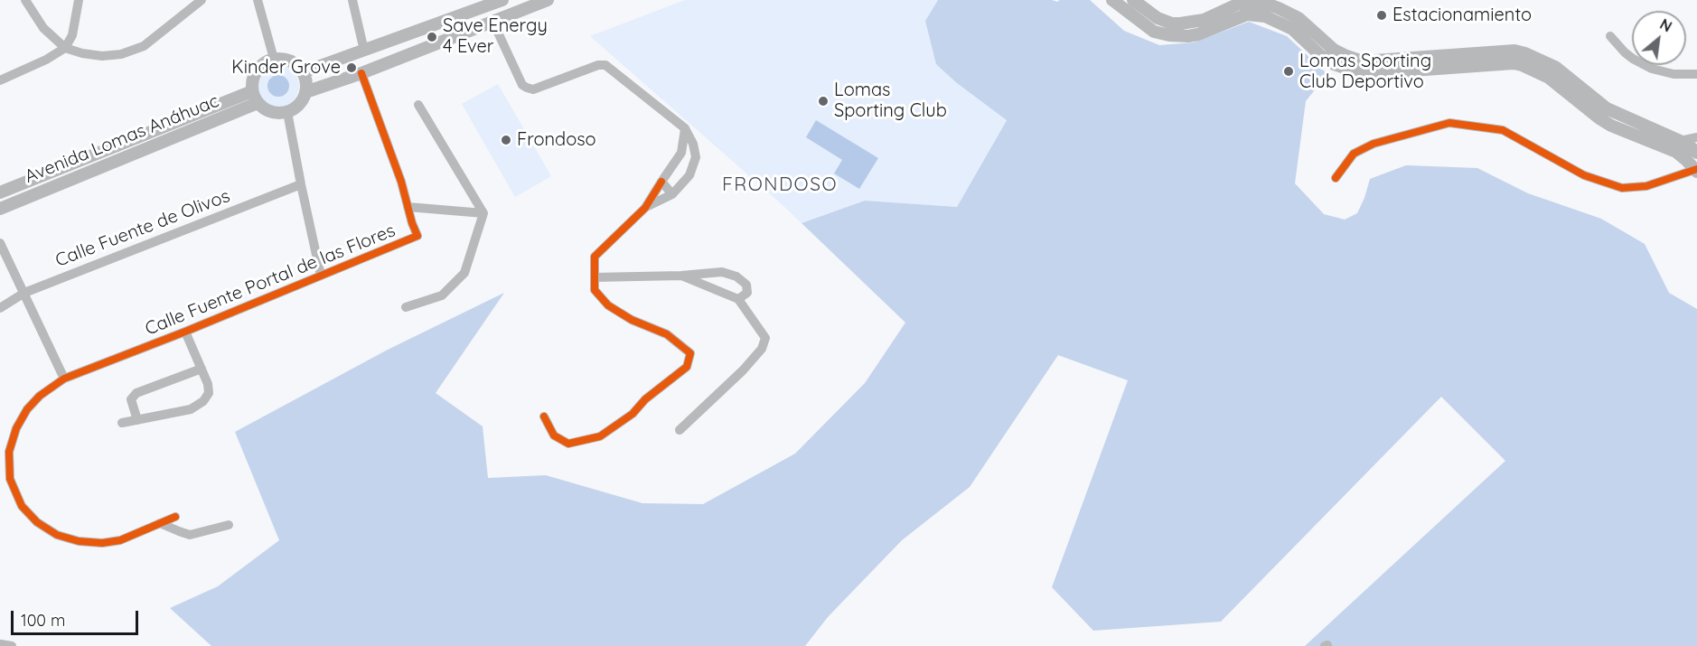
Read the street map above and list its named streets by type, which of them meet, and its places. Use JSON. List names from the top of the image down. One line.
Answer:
{"streets":{"main road":["Avenida Lomas Anáhuac"],"street":["Calle Fuente de Olivos","Calle Fuente Portal de las Flores"]},"districts":["FRONDOSO"],"places":["Estacionamiento","Save Energy 4 Ever","Kinder Grove","Lomas Sporting Club Deportivo","Lomas Sporting Club","Frondoso"],"scale_bar":"100 m","north":"top right"}
